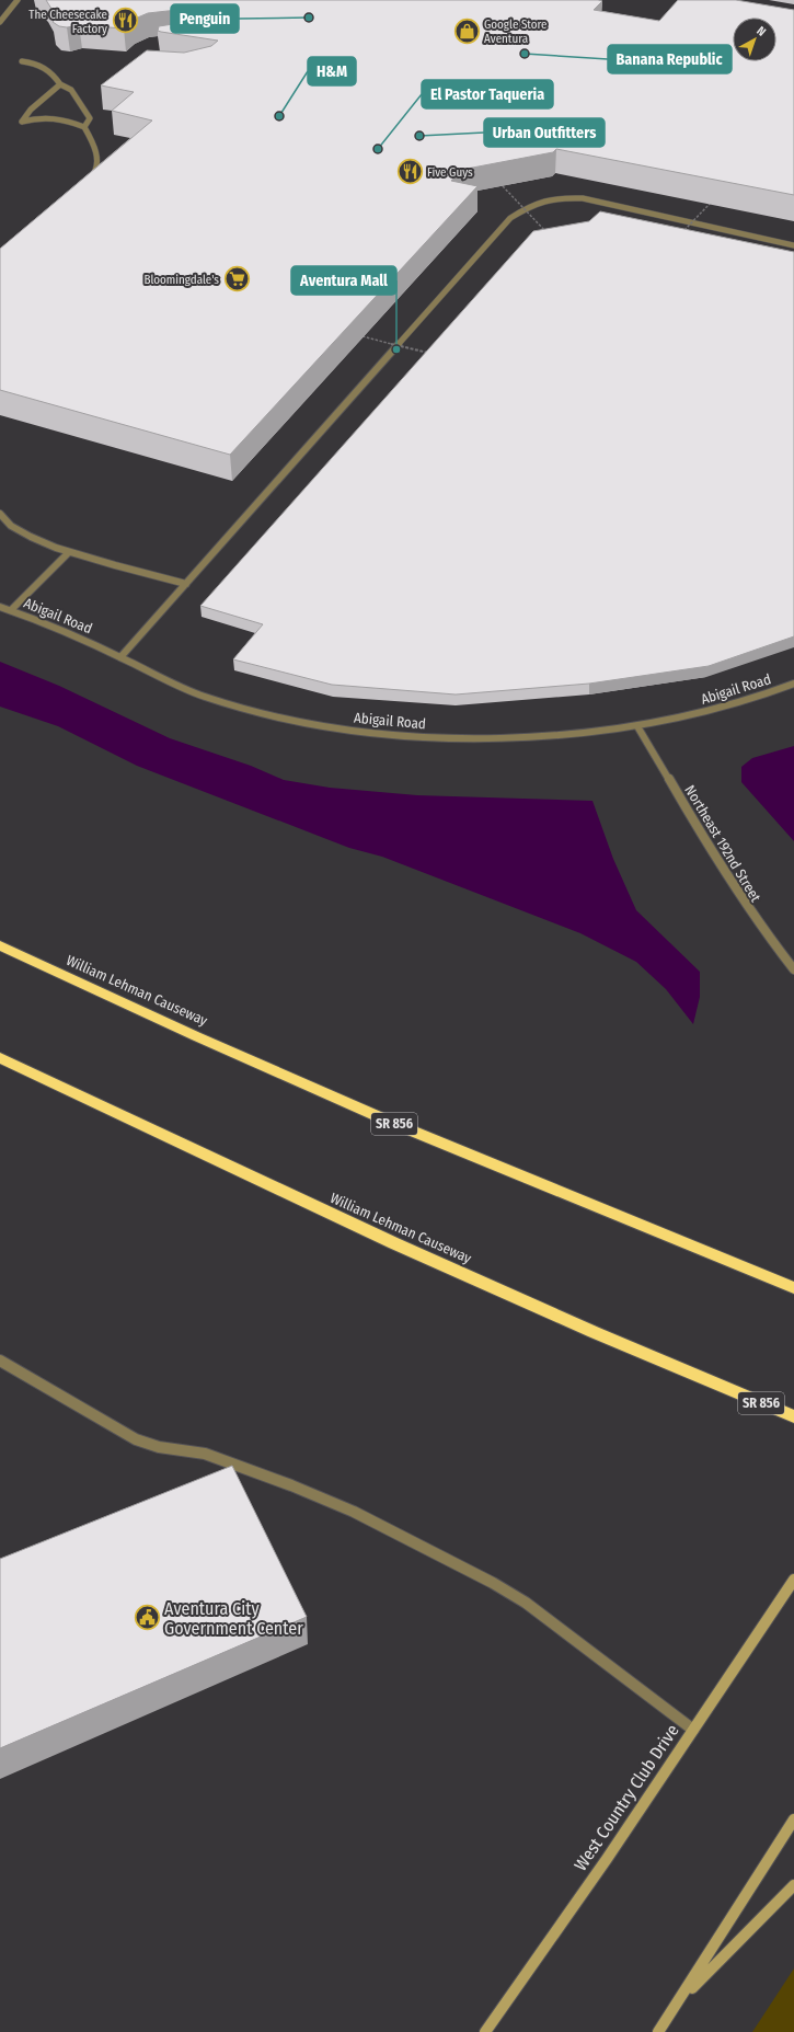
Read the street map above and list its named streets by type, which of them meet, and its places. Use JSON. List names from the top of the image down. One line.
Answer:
{"streets":{"highway":["William Lehman Causeway","SR 856"],"street":["Abigail Road","Northeast 192nd Street","West Country Club Drive"]},"crossings":[["Abigail Road","Northeast 192nd Street"]],"places":{"other":["Penguin","Banana Republic","H&M","Urban Outfitters","El Pastor Taqueria","Aventura Mall"],"restaurant":["The Cheesecake Factory","Five Guys"],"shop":["Google Store Aventura"],"supermarket":["Bloomingdale's"],"public building":["Aventura City Government Center"]},"north":"top right"}
